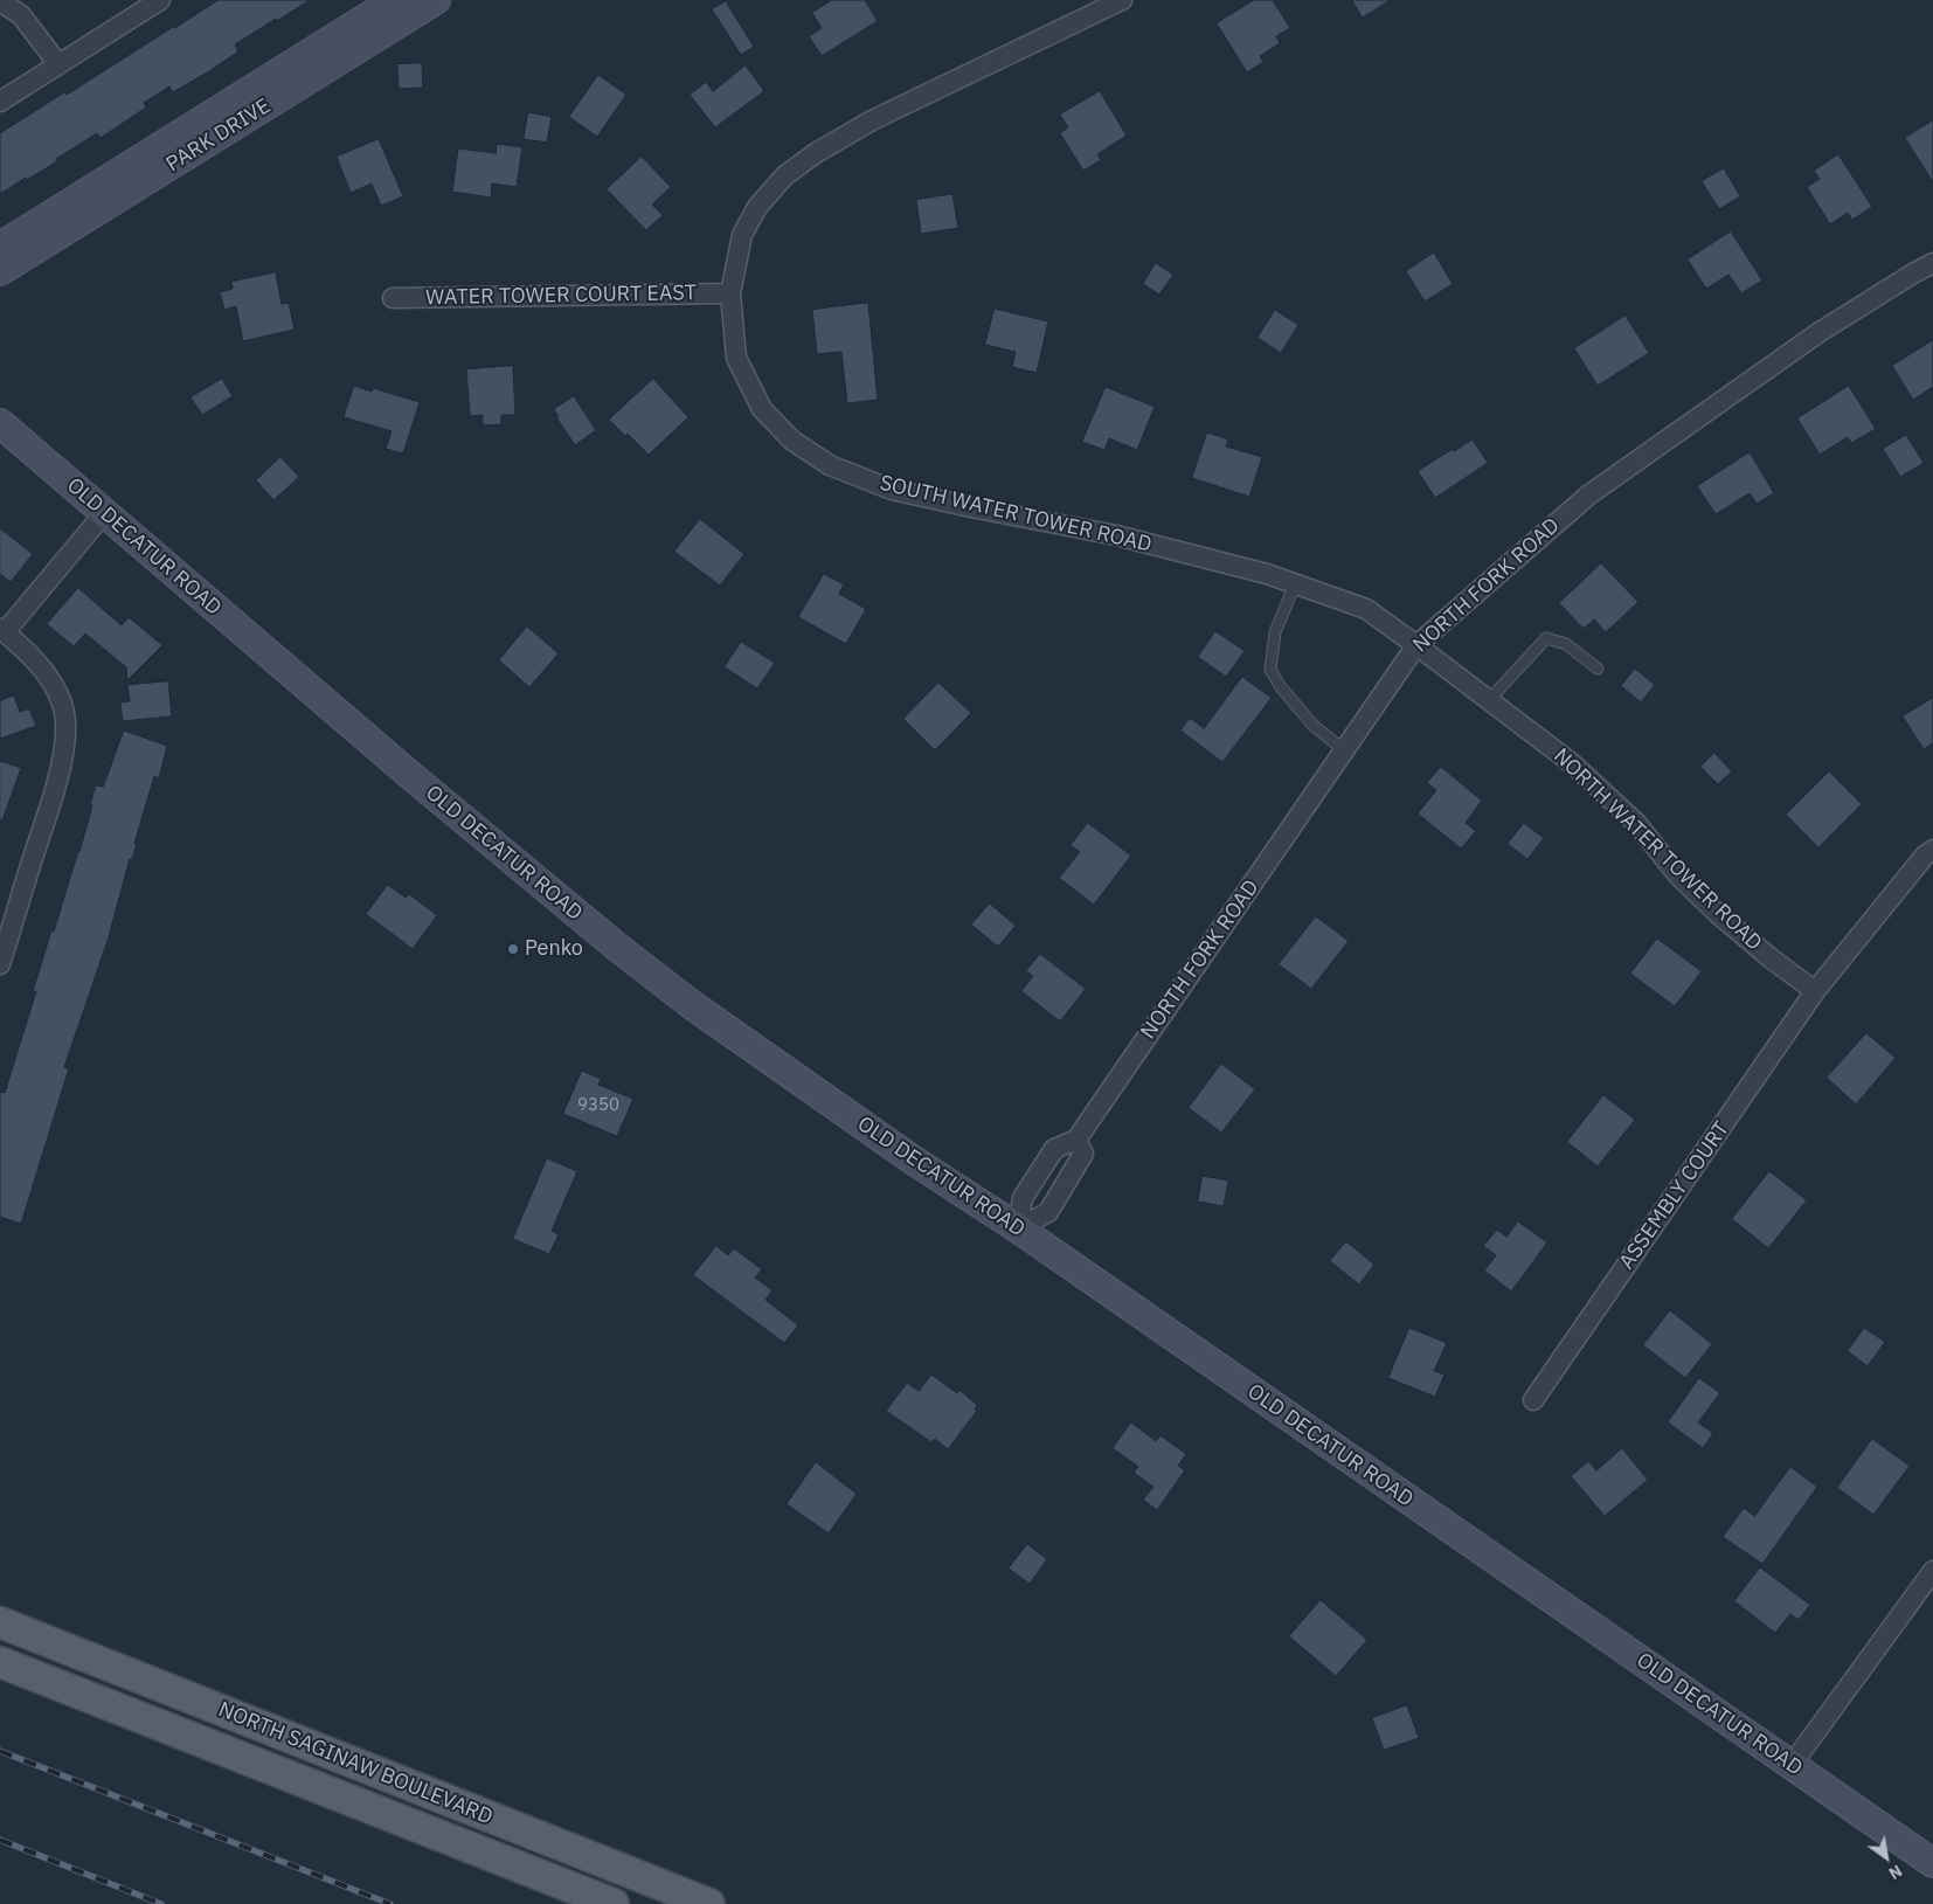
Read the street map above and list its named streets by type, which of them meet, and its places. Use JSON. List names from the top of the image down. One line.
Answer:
{"streets":{"main road":["NORTH SAGINAW BOULEVARD"],"street":["PARK DRIVE","WATER TOWER COURT EAST","SOUTH WATER TOWER ROAD","OLD DECATUR ROAD","NORTH FORK ROAD","NORTH WATER TOWER ROAD","ASSEMBLY COURT"]},"crossings":[["WATER TOWER COURT EAST","SOUTH WATER TOWER ROAD"],["SOUTH WATER TOWER ROAD","NORTH FORK ROAD"],["SOUTH WATER TOWER ROAD","NORTH WATER TOWER ROAD"],["OLD DECATUR ROAD","NORTH FORK ROAD"],["NORTH FORK ROAD","NORTH WATER TOWER ROAD"],["NORTH WATER TOWER ROAD","ASSEMBLY COURT"]],"places":["Penko"],"house_numbers":["9350"],"north":"bottom right"}
